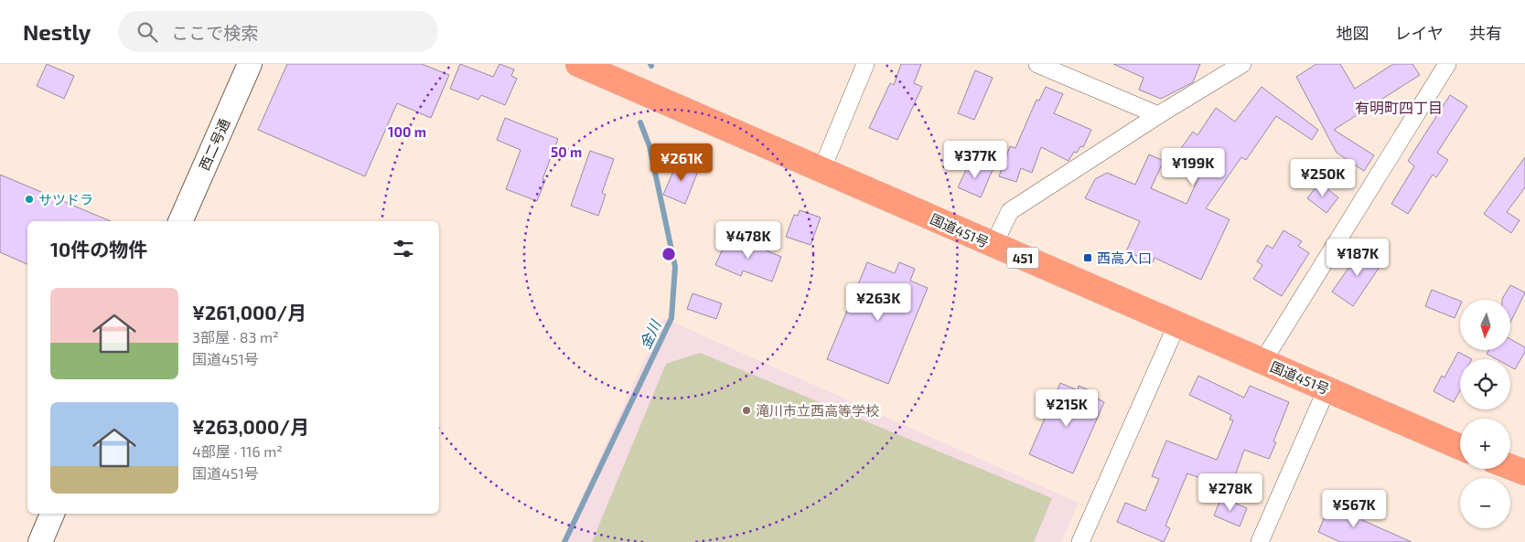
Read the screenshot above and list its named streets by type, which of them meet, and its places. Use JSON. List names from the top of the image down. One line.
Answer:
{"streets":{"highway":["国道451号","451"],"street":["西二号通"]},"districts":["有明町四丁目"],"water":["金川"],"places":{"other":["サツドラ","滝川市立西高等学校"],"transit":["西高入口"]},"north":"bottom","page":{"header":"Nestly","search":"ここで検索","nav":["地図","レイヤ","共有"],"price":["¥377K","¥261K","¥199K","¥250K","¥478K","¥187K","¥263K","¥215K","¥278K","¥567K"],"heading":"10件の物件","list":[{"name":"¥261,000/月","note":"3部屋 · 83 m² · 国道451号"},{"name":"¥263,000/月","note":"4部屋 · 116 m² · 国道451号"}],"map_buttons":["+","−"]},"rings":["100 m","50 m"]}
